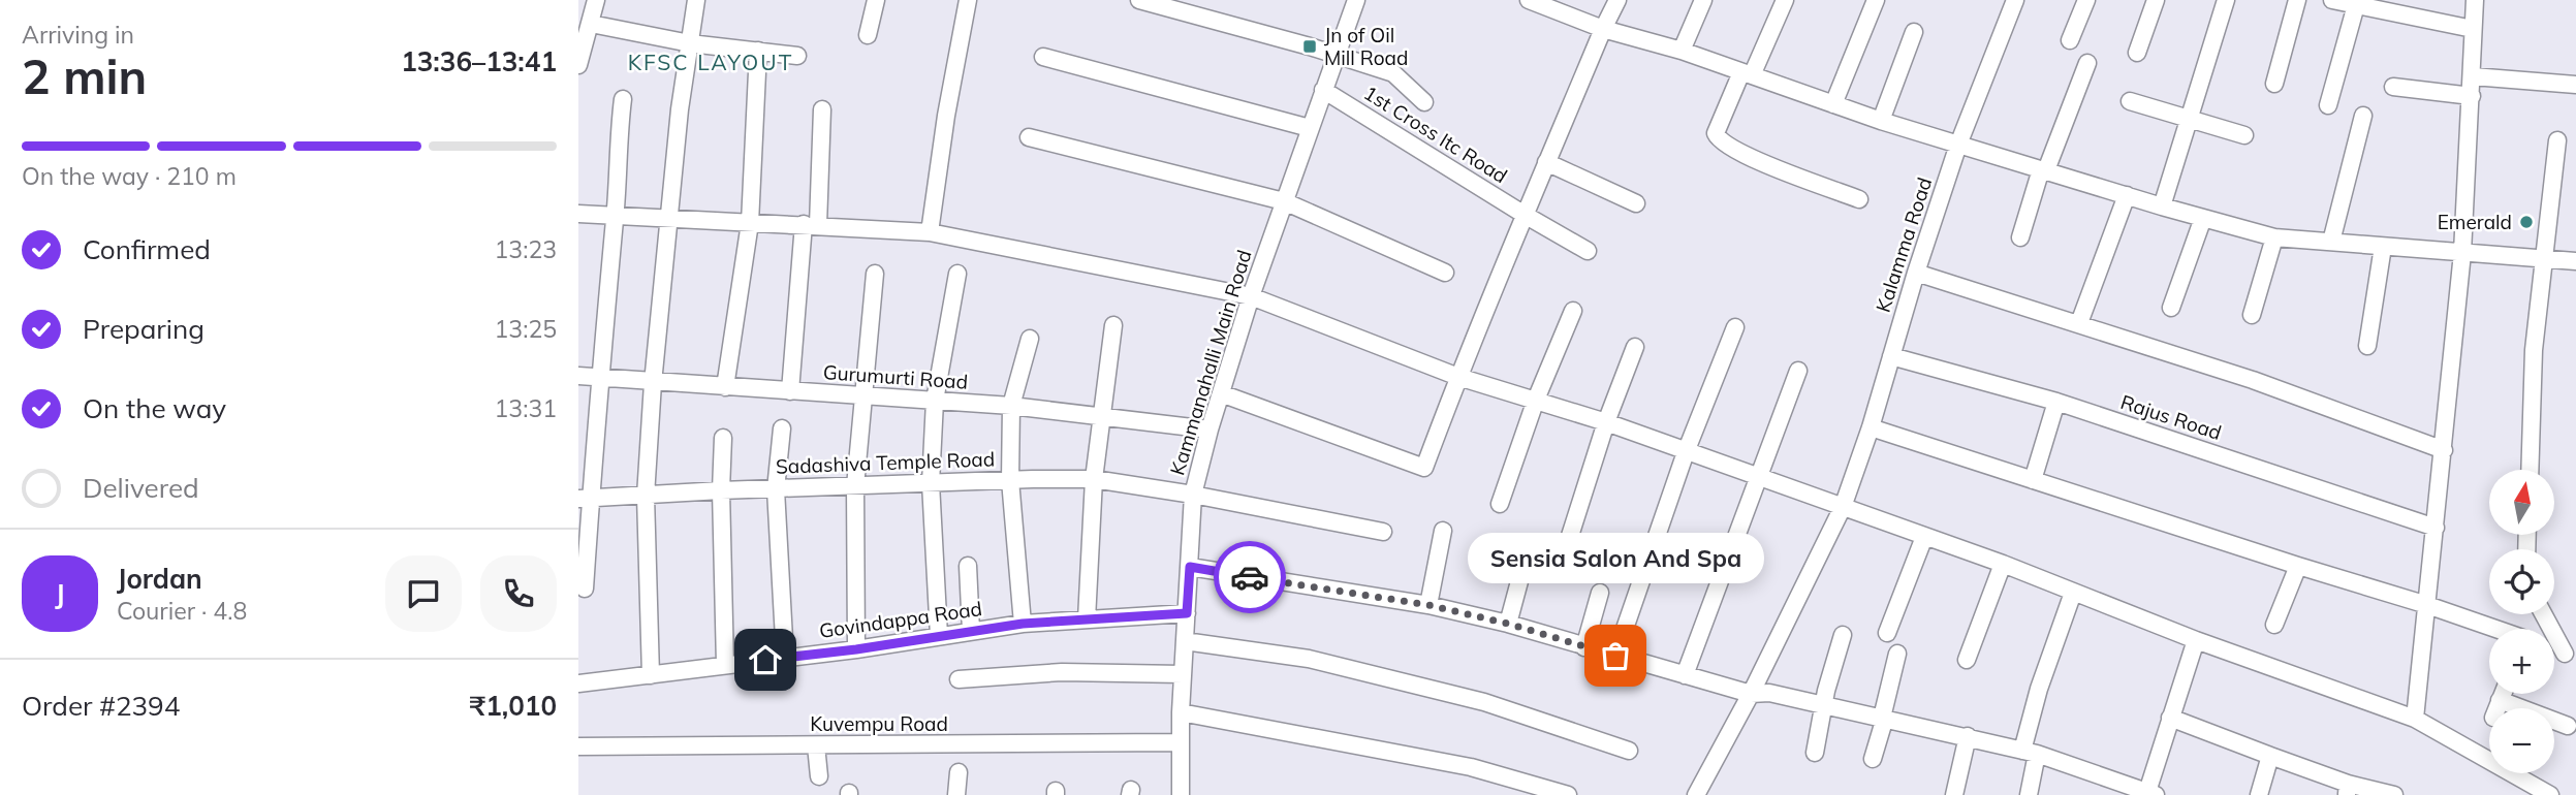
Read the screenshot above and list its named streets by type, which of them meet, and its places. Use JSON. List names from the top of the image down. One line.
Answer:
{"streets":{"street":["1st Cross Itc Road","Kalamma Road","Kammanahalli Main Road","Gurumurti Road","Rajus Road","Sadashiva Temple Road","Govindappa Road","Kuvempu Road"]},"crossings":[["1st Cross Itc Road","Kammanahalli Main Road"],["Kalamma Road","Rajus Road"],["Kammanahalli Main Road","Gurumurti Road"],["Kammanahalli Main Road","Sadashiva Temple Road"],["Kammanahalli Main Road","Govindappa Road"],["Kammanahalli Main Road","Kuvempu Road"]],"districts":["KFSC LAYOUT"],"places":{"transit":["Jn of Oil Mill Road"],"other":["Emerald","Sensia Salon And Spa"]},"north":"top","page":{"heading":["2 min","Arriving in","13:36–13:41"],"panel":["Jordan","Courier · 4.8","Order #2394","₹1,010"],"bar":"On the way · 210 m","list":[["Confirmed","13:23"],["Preparing","13:25"],["On the way","13:31"],"Delivered"],"map_buttons":["+","−"],"bubble":"Sensia Salon And Spa","round":"J"}}
